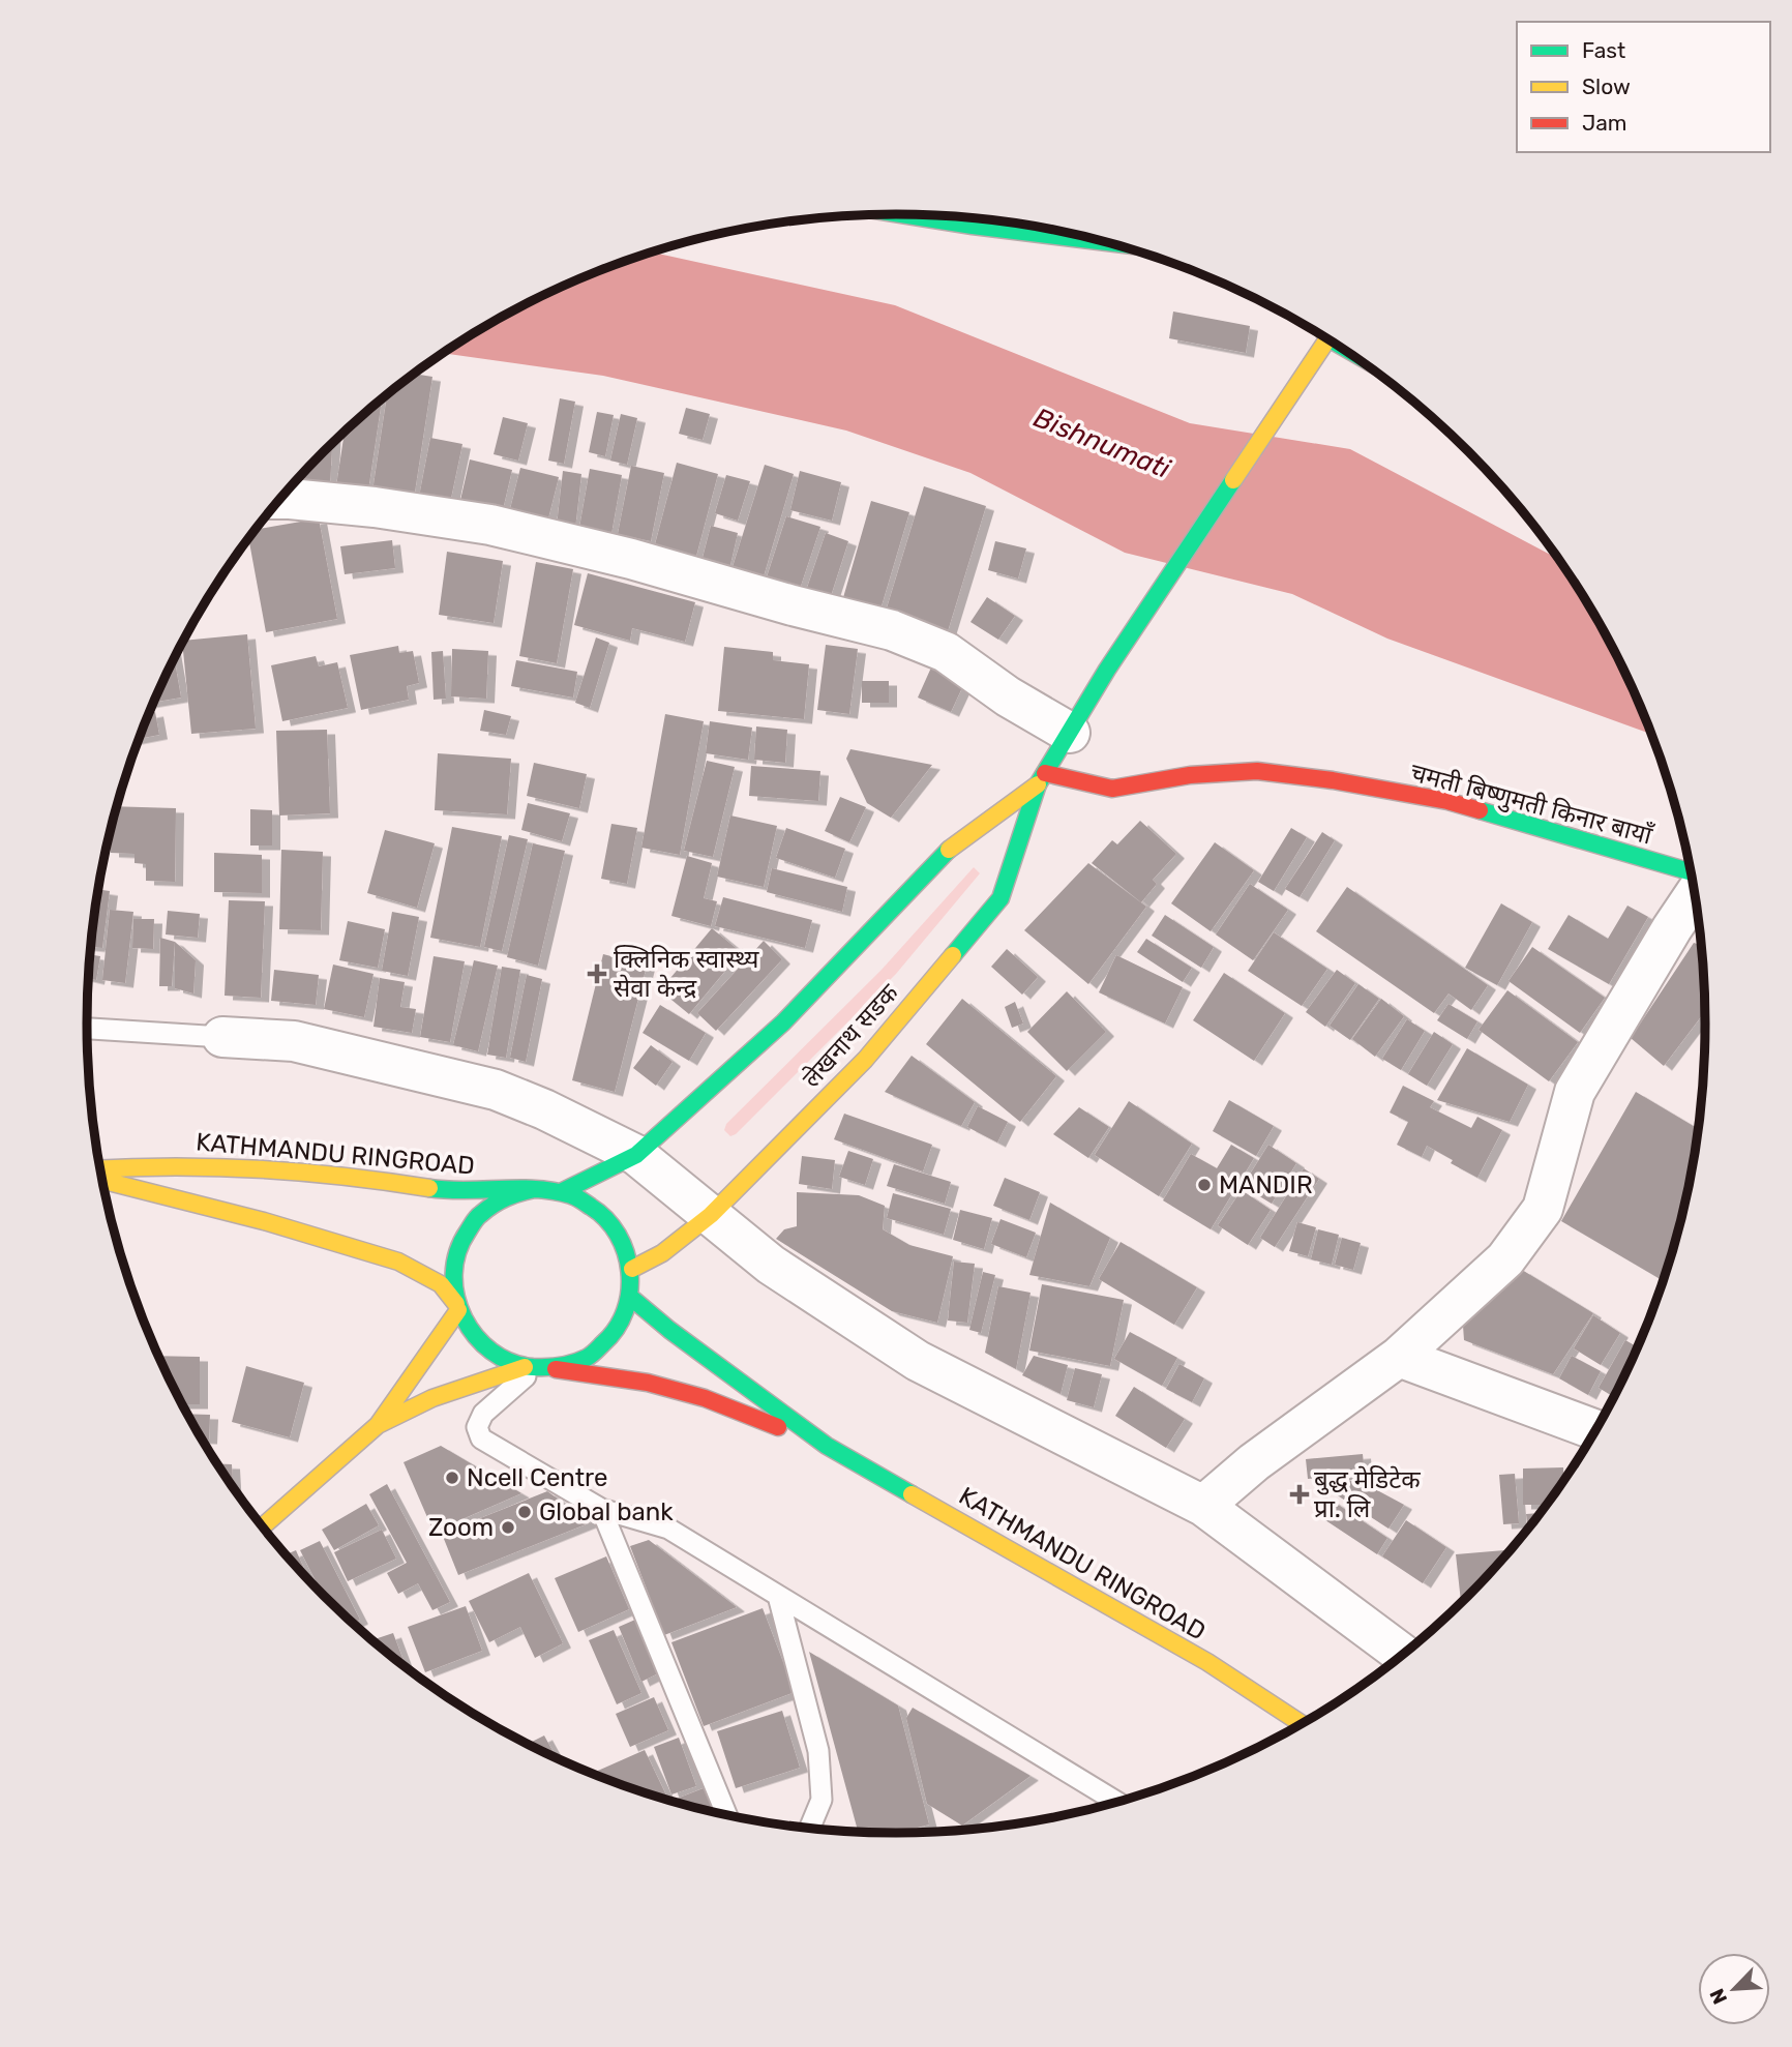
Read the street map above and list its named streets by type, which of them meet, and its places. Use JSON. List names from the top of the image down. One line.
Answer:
{"streets":{"main road":["चमती बिष्णुमती किनार बायाँ","लेखनाथ सडक","KATHMANDU RINGROAD"]},"crossings":[["चमती बिष्णुमती किनार बायाँ","लेखनाथ सडक"],["लेखनाथ सडक","KATHMANDU RINGROAD"]],"water":["Bishnumati"],"places":{"health":["क्लिनिक स्वास्थ्य सेवा केन्द्र","बुद्ध मेडिटेक प्रा. लि"],"other":["MANDIR","Ncell Centre","Global bank","Zoom"]},"legend":["Fast","Slow","Jam"],"north":"bottom left"}
